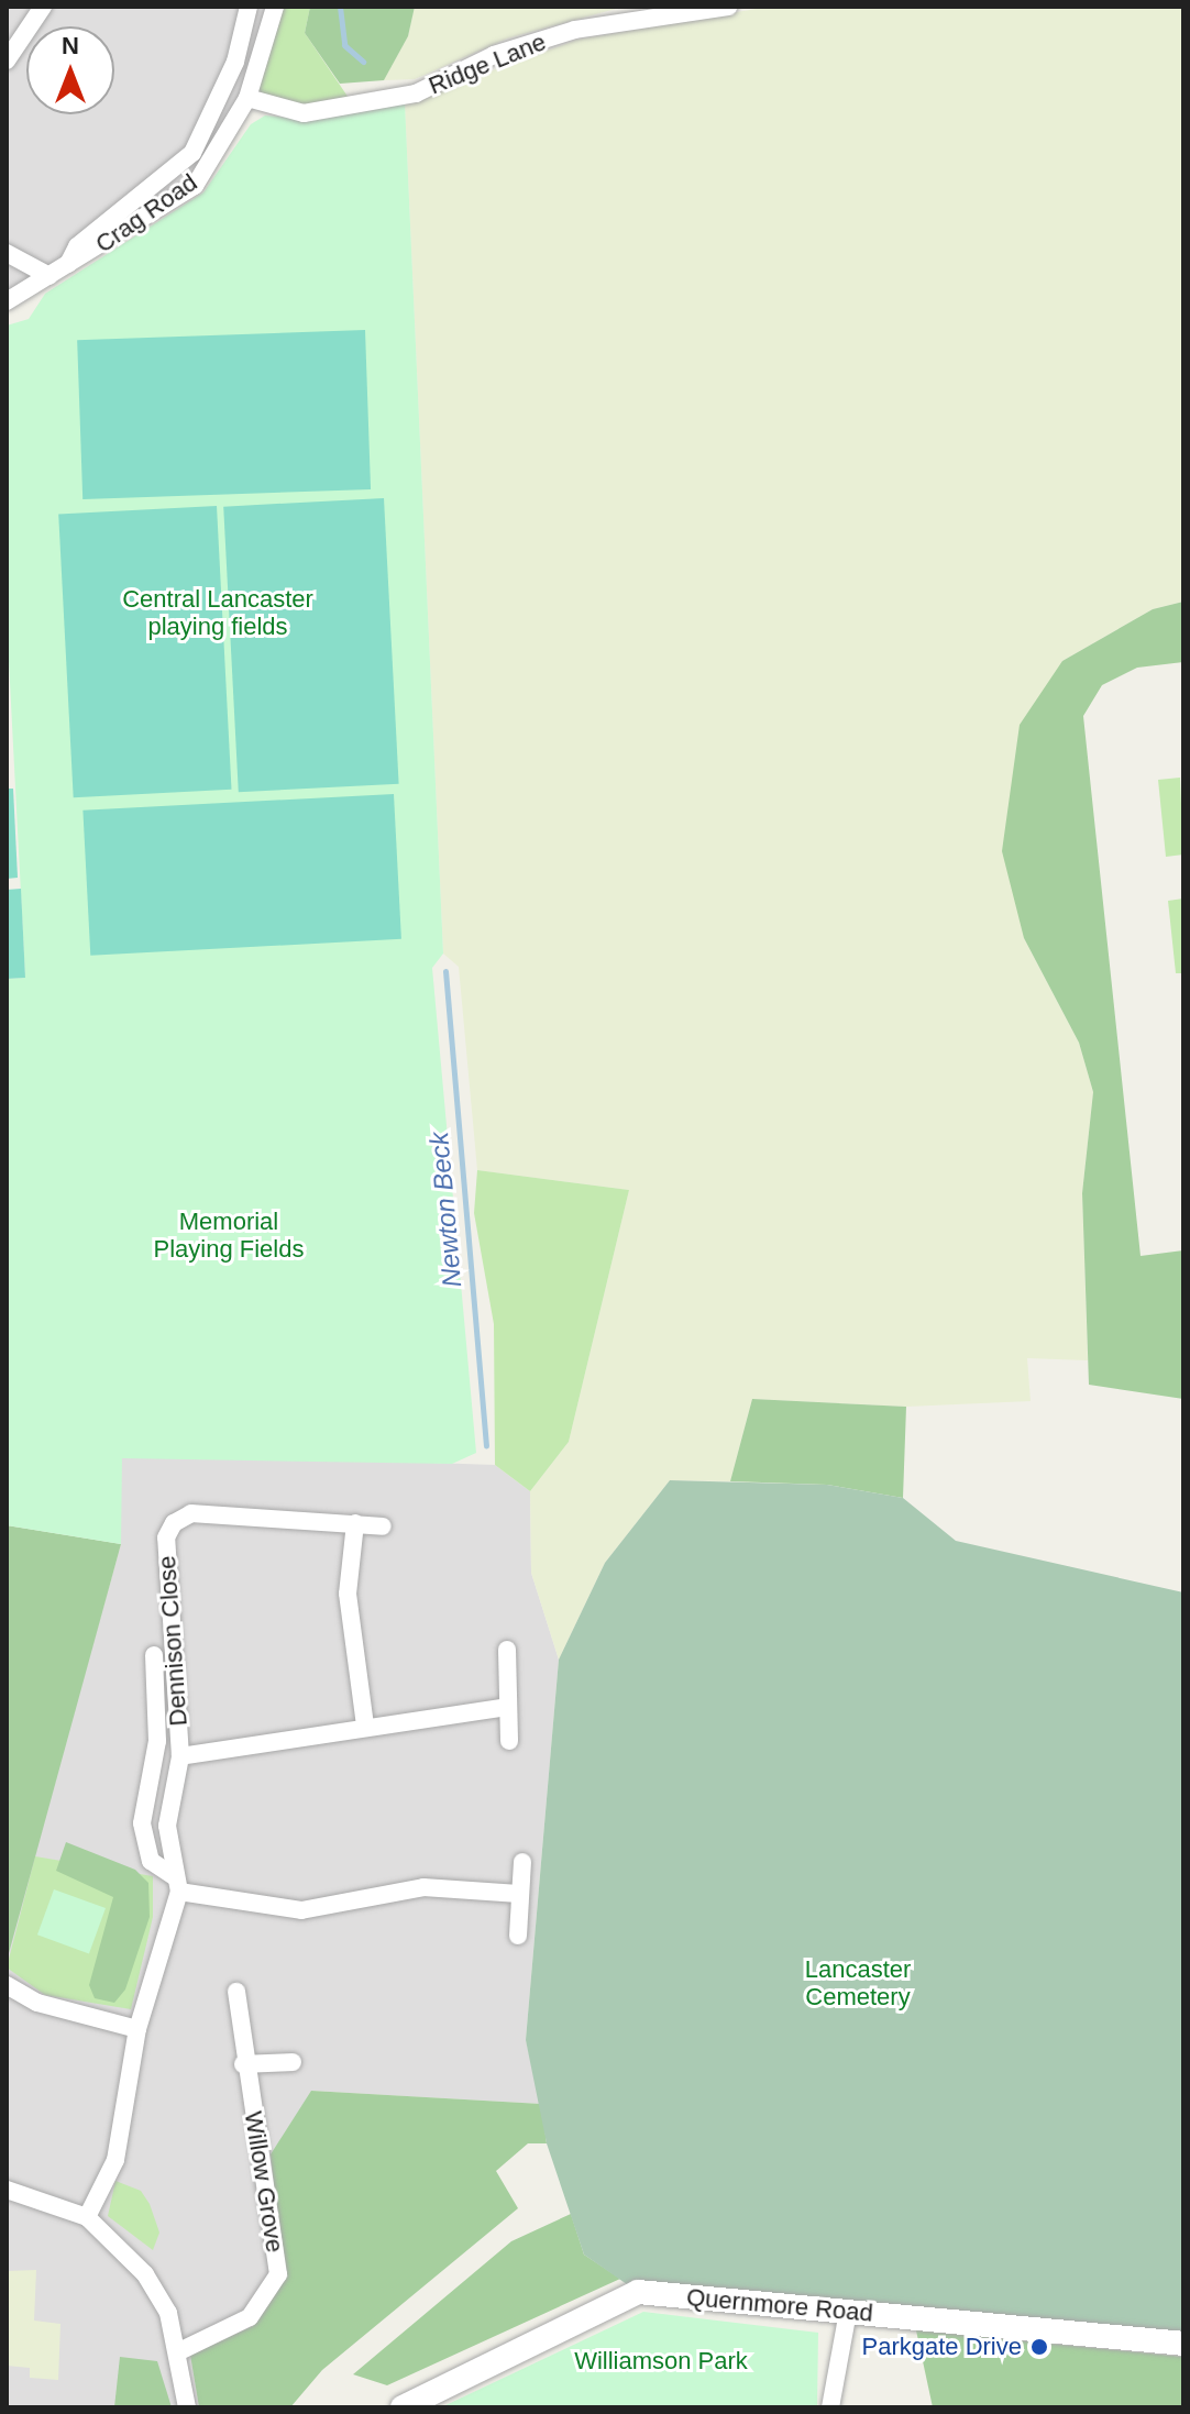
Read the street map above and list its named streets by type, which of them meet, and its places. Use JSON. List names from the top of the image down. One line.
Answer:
{"streets":{"street":["Ridge Lane","Crag Road","Dennison Close","Willow Grove","Quernmore Road"]},"crossings":[["Ridge Lane","Crag Road"]],"water":["Newton Beck"],"parks":["Central Lancaster playing fields","Memorial Playing Fields","Lancaster Cemetery","Williamson Park"],"places":["Parkgate Drive"],"north":"top"}
